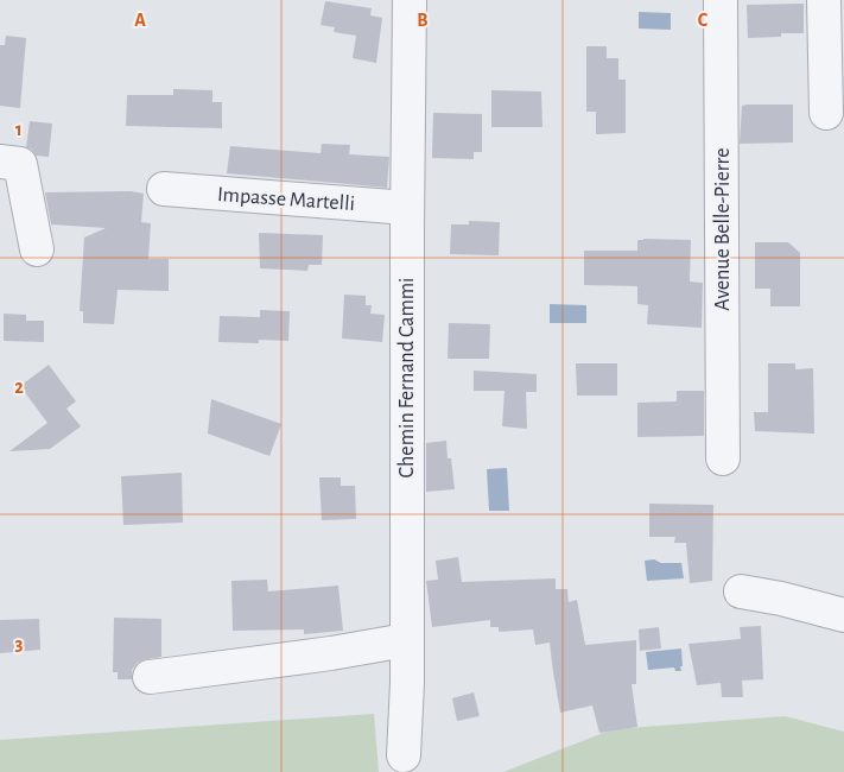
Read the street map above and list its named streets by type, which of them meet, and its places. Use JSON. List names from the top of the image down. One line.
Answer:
{"streets":{"street":["Impasse Martelli","Avenue Belle-Pierre","Chemin Fernand Cammi"]},"crossings":[["Impasse Martelli","Chemin Fernand Cammi"]],"grid":{"columns":["A","B","C"],"rows":["1","2","3"]}}
